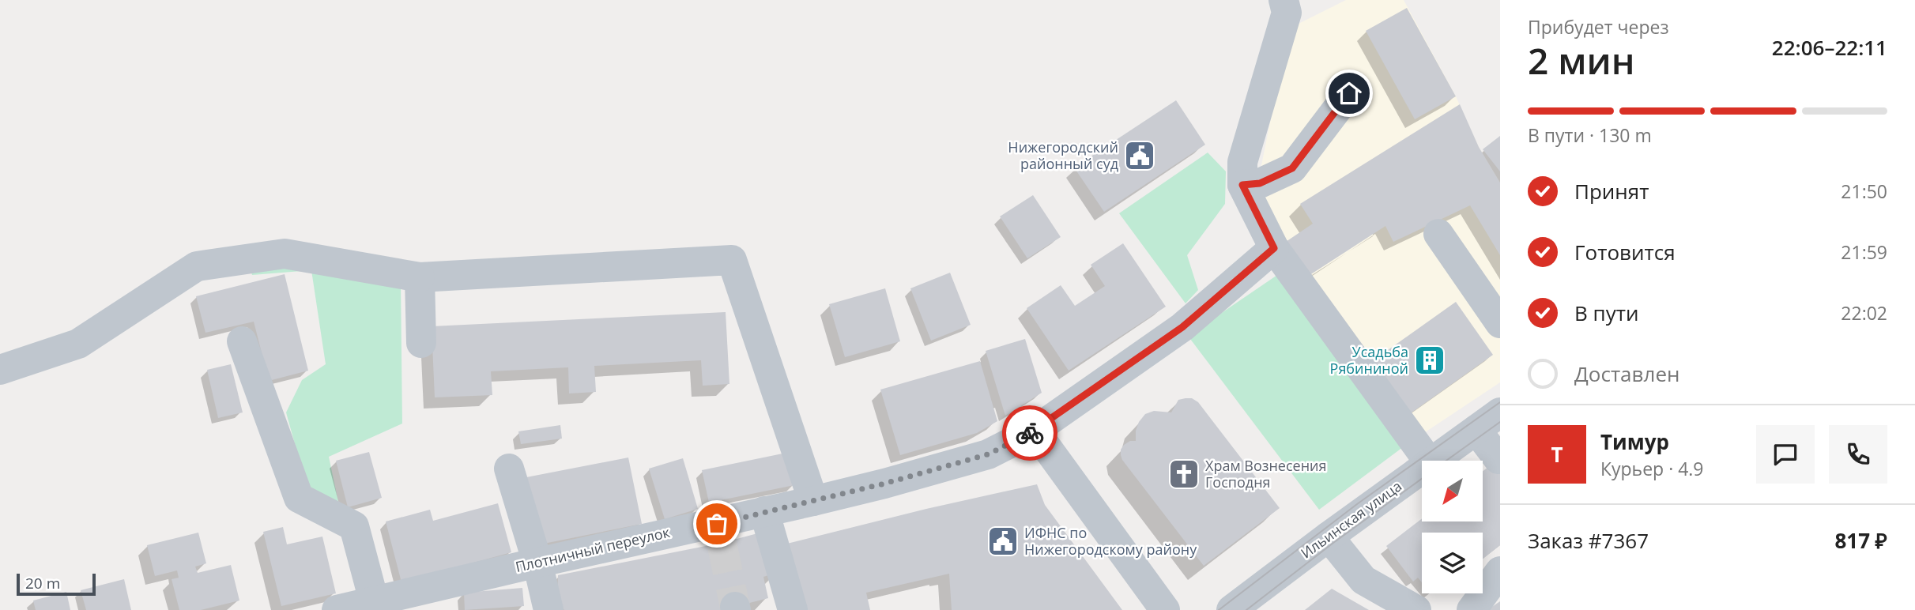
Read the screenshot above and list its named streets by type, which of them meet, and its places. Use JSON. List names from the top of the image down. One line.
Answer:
{"streets":{"street":["Ильинская улица","Плотничный переулок"]},"places":{"public building":["Нижегородский районный суд","ИФНС по Нижегородскому району"],"building":["Усадьба Рябининой"],"church":["Храм Вознесения Господня"]},"scale_bar":"20 m","north":"bottom left","page":{"heading":["2 мин","Прибудет через","22:06–22:11"],"panel":["Тимур","Курьер · 4.9","Заказ #7367","817 ₽"],"bar":"В пути · 130 m","list":[["Принят","21:50"],["Готовится","21:59"],["В пути","22:02"],"Доставлен"],"round":"Т","scale":"20 m"}}
